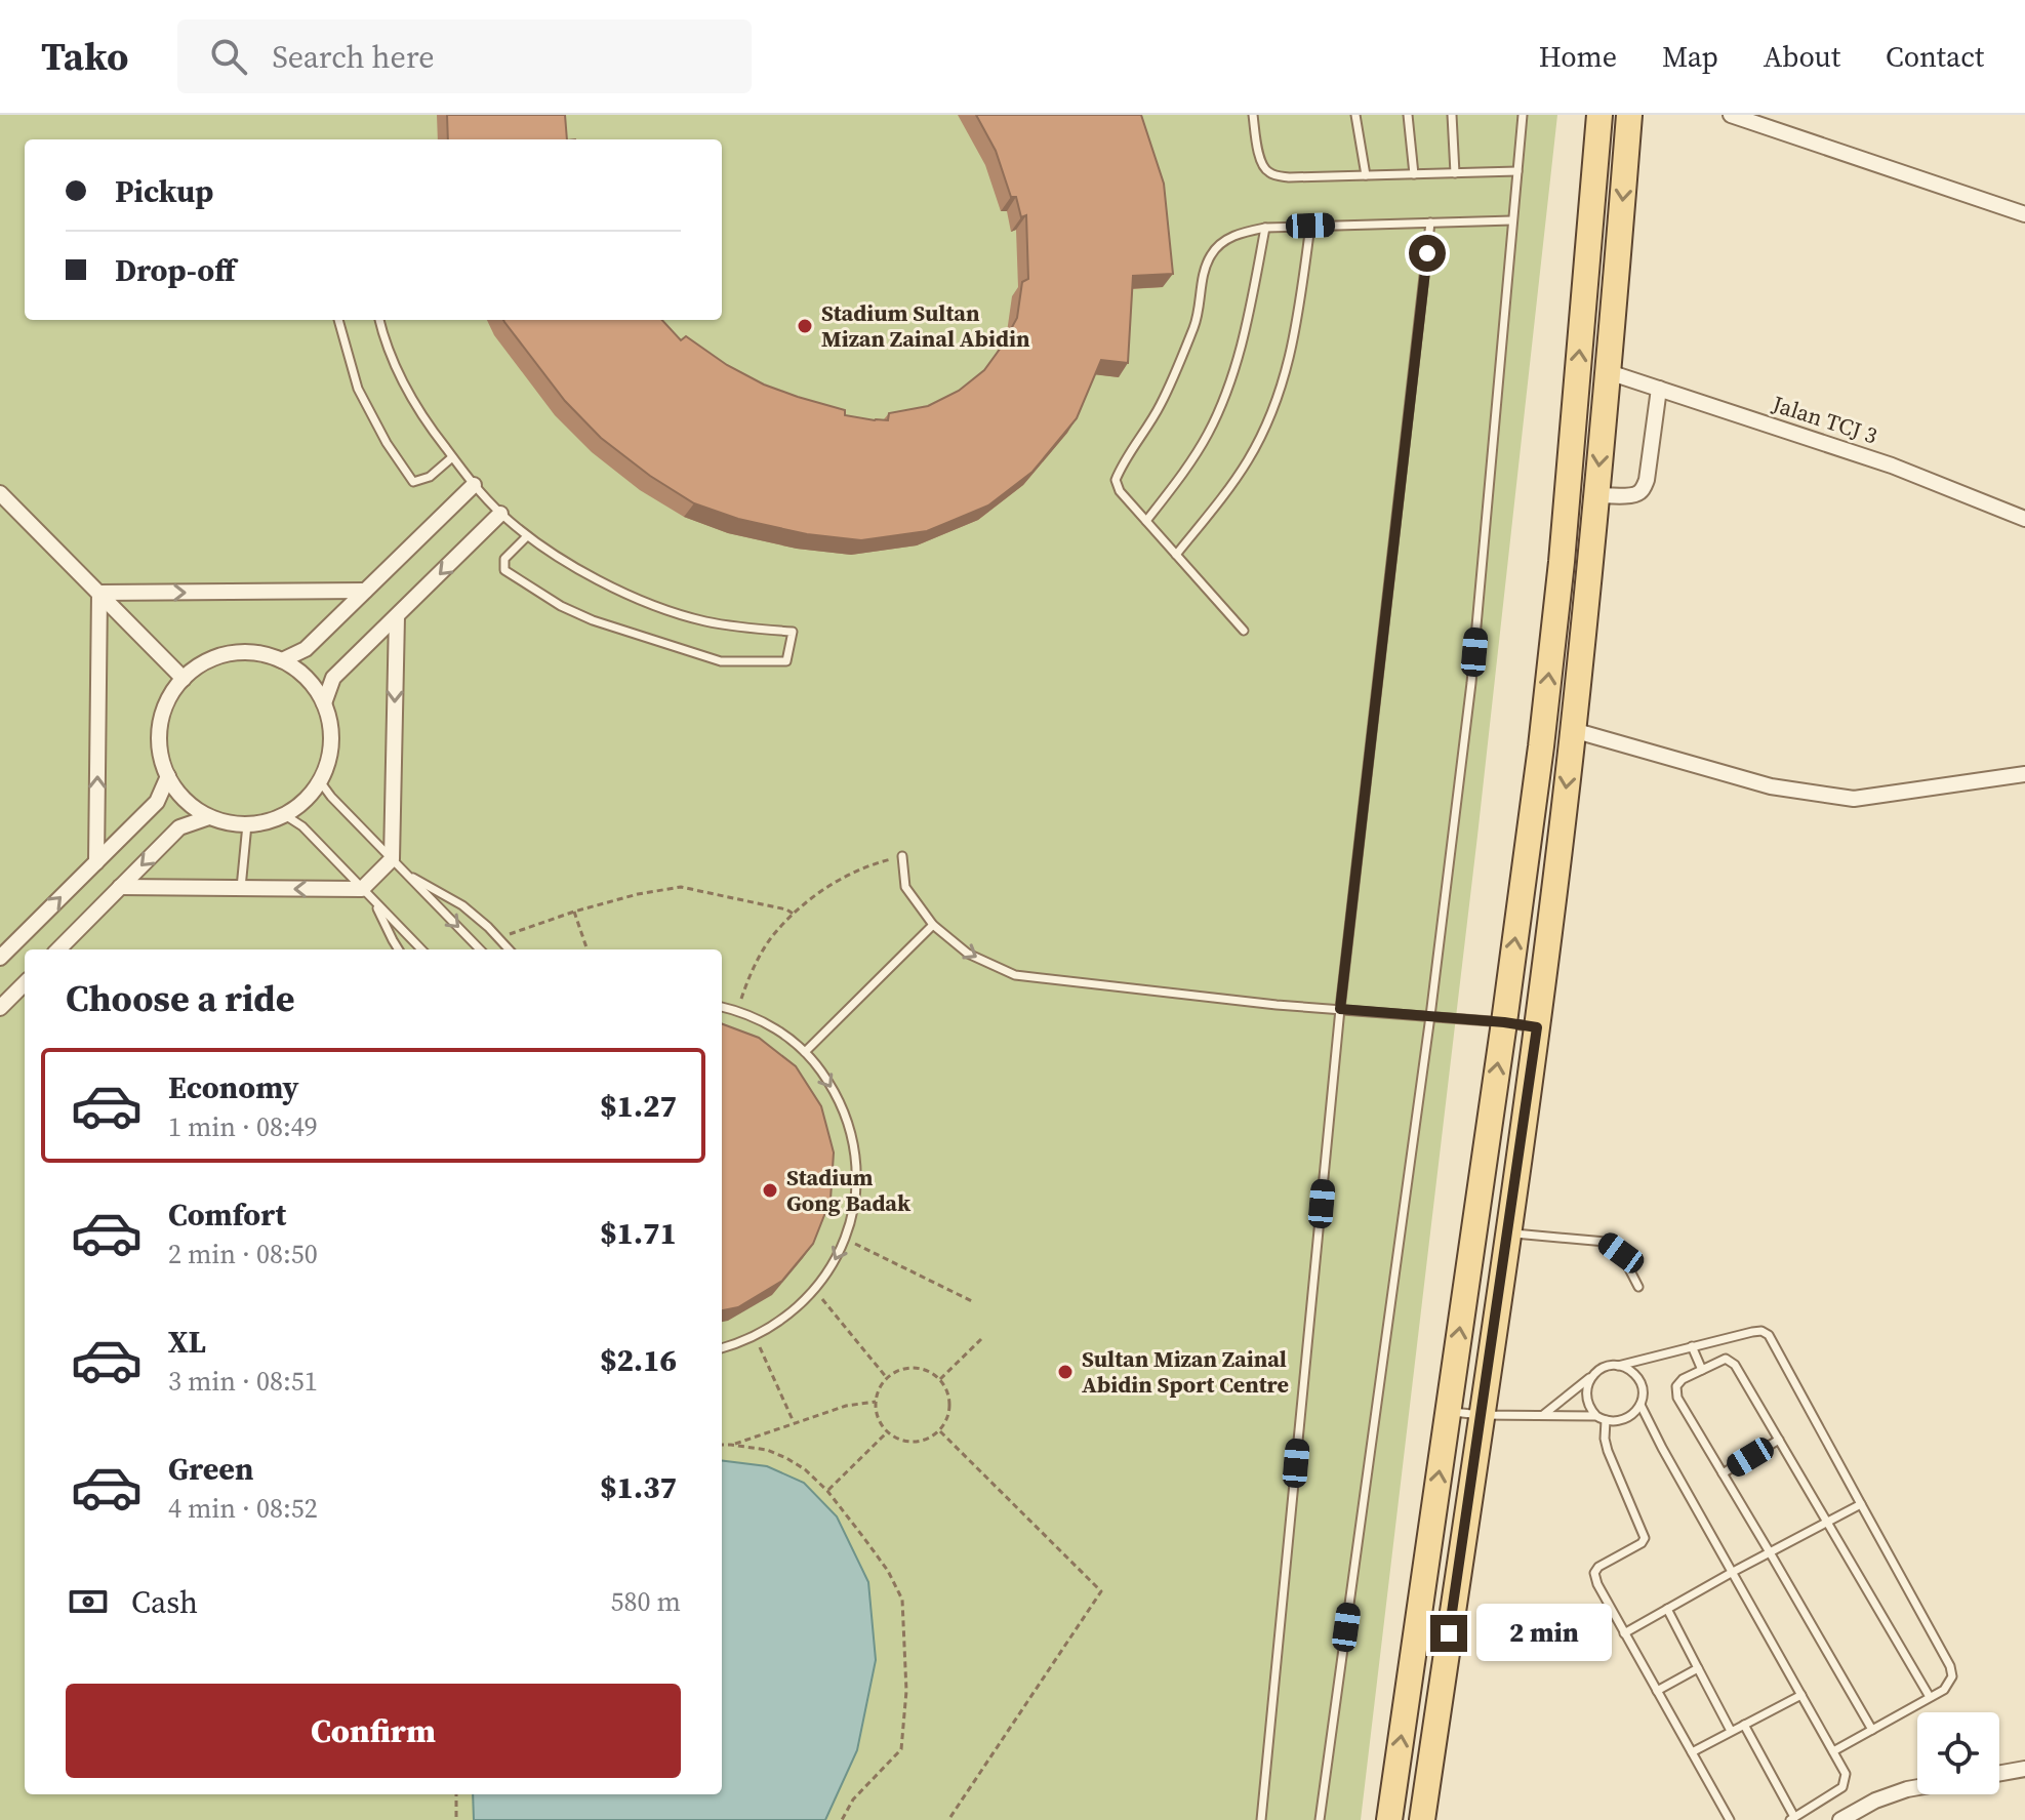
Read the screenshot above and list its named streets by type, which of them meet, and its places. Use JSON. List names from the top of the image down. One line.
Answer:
{"streets":{"street":["Jalan TCJ 3"]},"places":["Stadium Sultan Mizan Zainal Abidin","Stadium Gong Badak","Sultan Mizan Zainal Abidin Sport Centre"],"page":{"header":"Tako","search":"Search here","nav":["Home","Map","About","Contact"],"banner":["Pickup","Drop-off"],"heading":"Choose a ride","list":[{"name":"Economy","note":"1 min · 08:49","value":"$1.27"},{"name":"Comfort","note":"2 min · 08:50","value":"$1.71"},{"name":"XL","note":"3 min · 08:51","value":"$2.16"},{"name":"Green","note":"4 min · 08:52","value":"$1.37"}],"pay":["Cash","580 m"],"bubble":"2 min","buttons":"Confirm"}}
